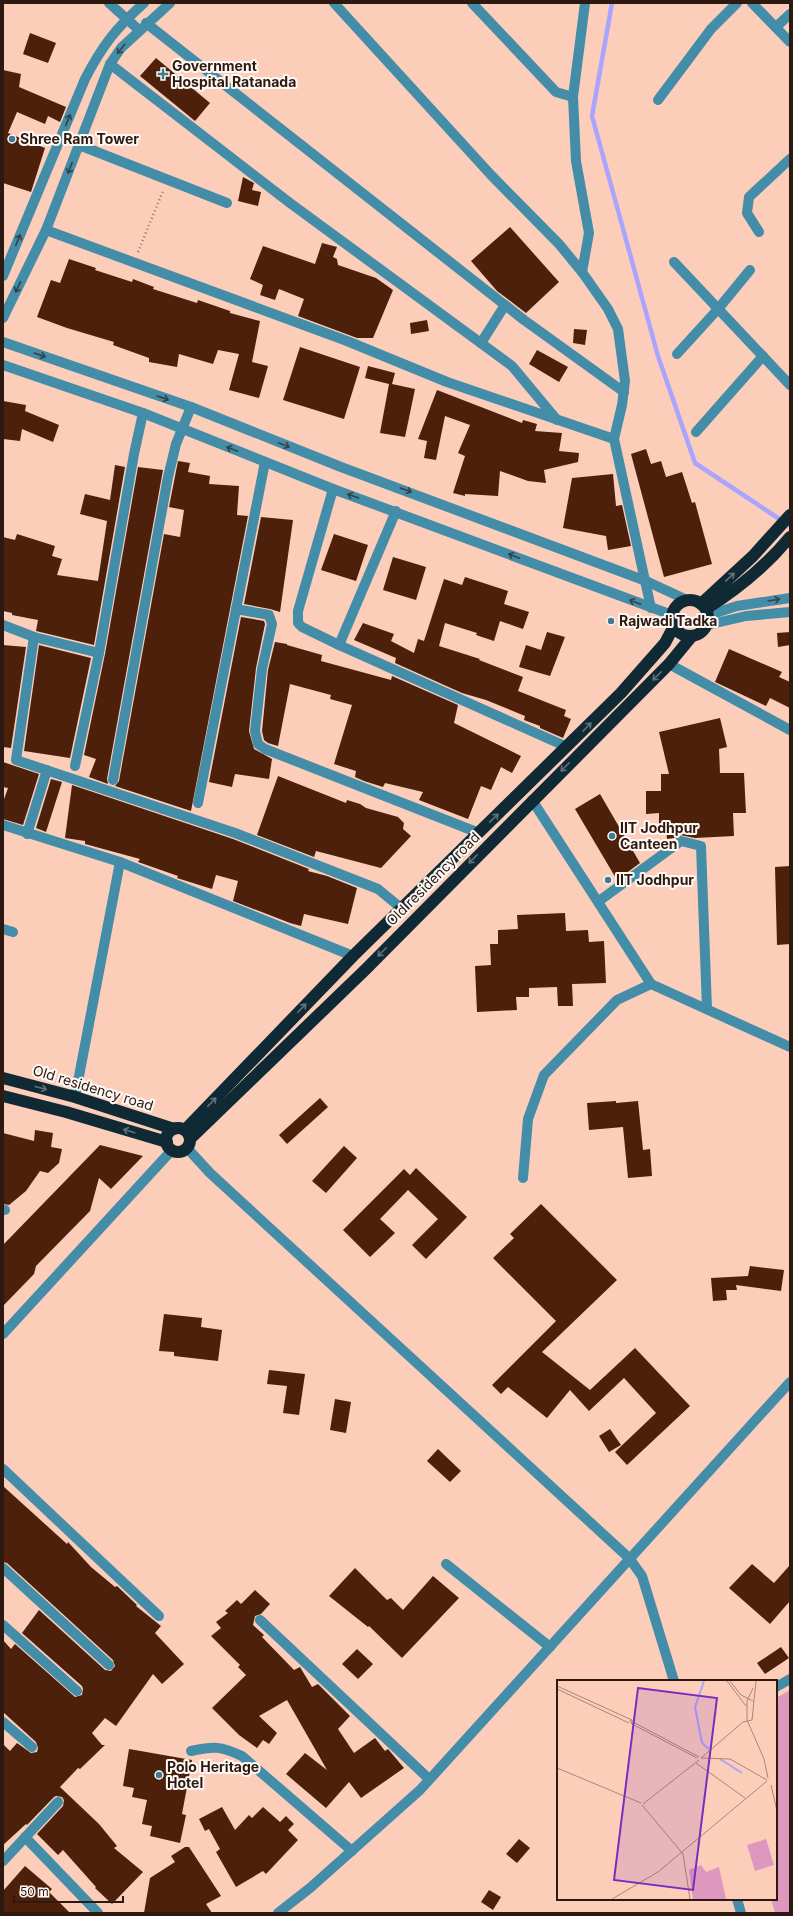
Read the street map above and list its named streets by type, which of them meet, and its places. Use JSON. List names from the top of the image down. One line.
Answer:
{"streets":{"highway":["Old residency road"]},"places":{"health":["Government Hospital Ratanada"],"other":["Shree Ram Tower","Rajwadi Tadka","IIT Jodhpur Canteen","IIT Jodhpur","Polo Heritage Hotel"]},"scale_bar":"50 m"}
